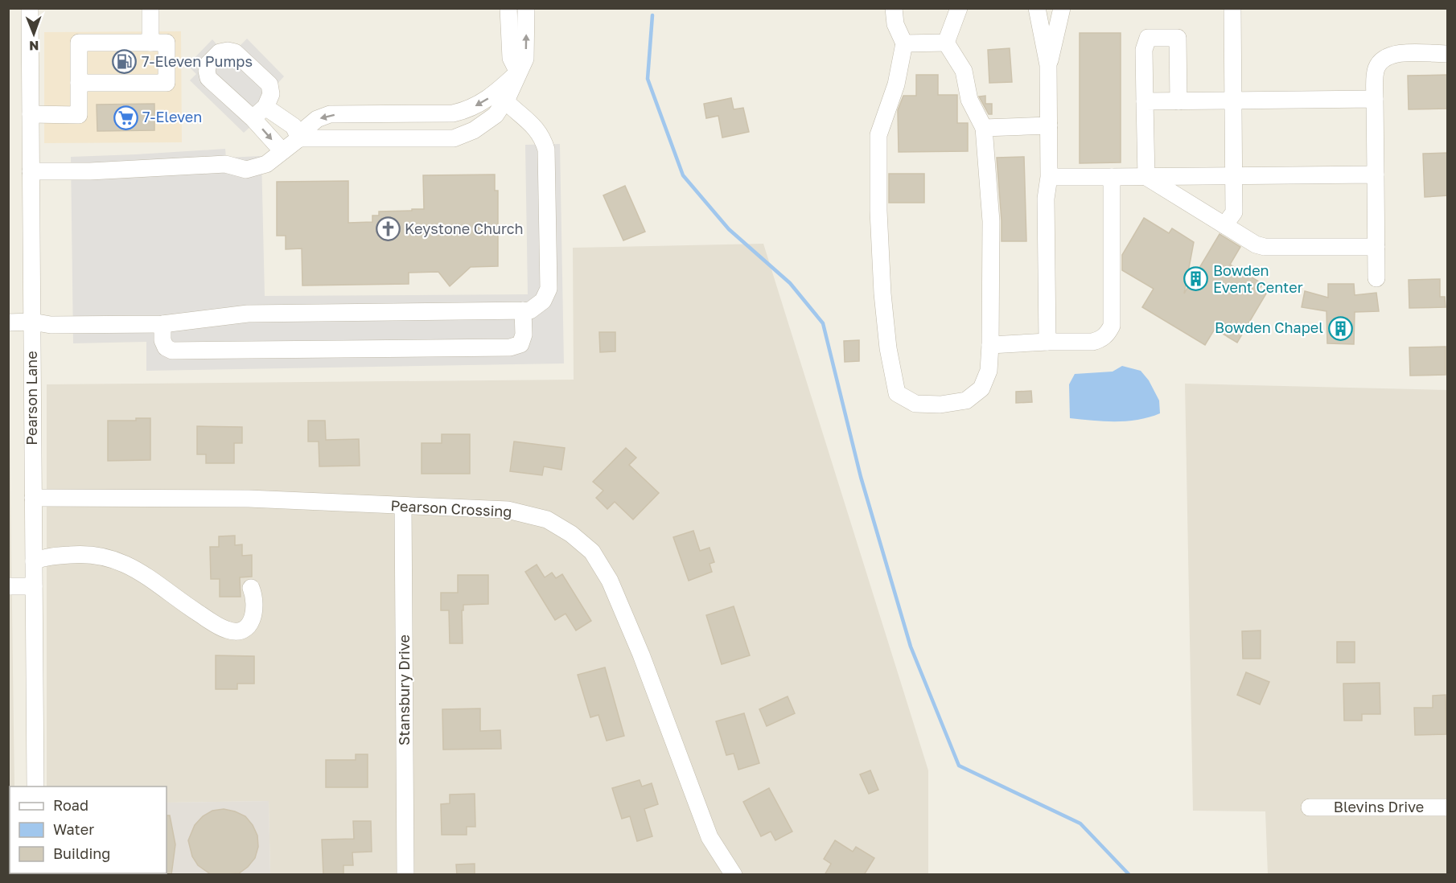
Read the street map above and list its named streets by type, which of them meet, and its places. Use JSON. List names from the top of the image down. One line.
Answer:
{"streets":{"street":["Pearson Lane","Pearson Crossing","Stansbury Drive","Blevins Drive"]},"crossings":[["Pearson Lane","Pearson Crossing"],["Pearson Crossing","Stansbury Drive"]],"places":{"fuel station":["7-Eleven Pumps"],"supermarket":["7-Eleven"],"church":["Keystone Church"],"building":["Bowden Event Center","Bowden Chapel"]},"legend":["Road","Water","Building"],"north":"bottom"}
